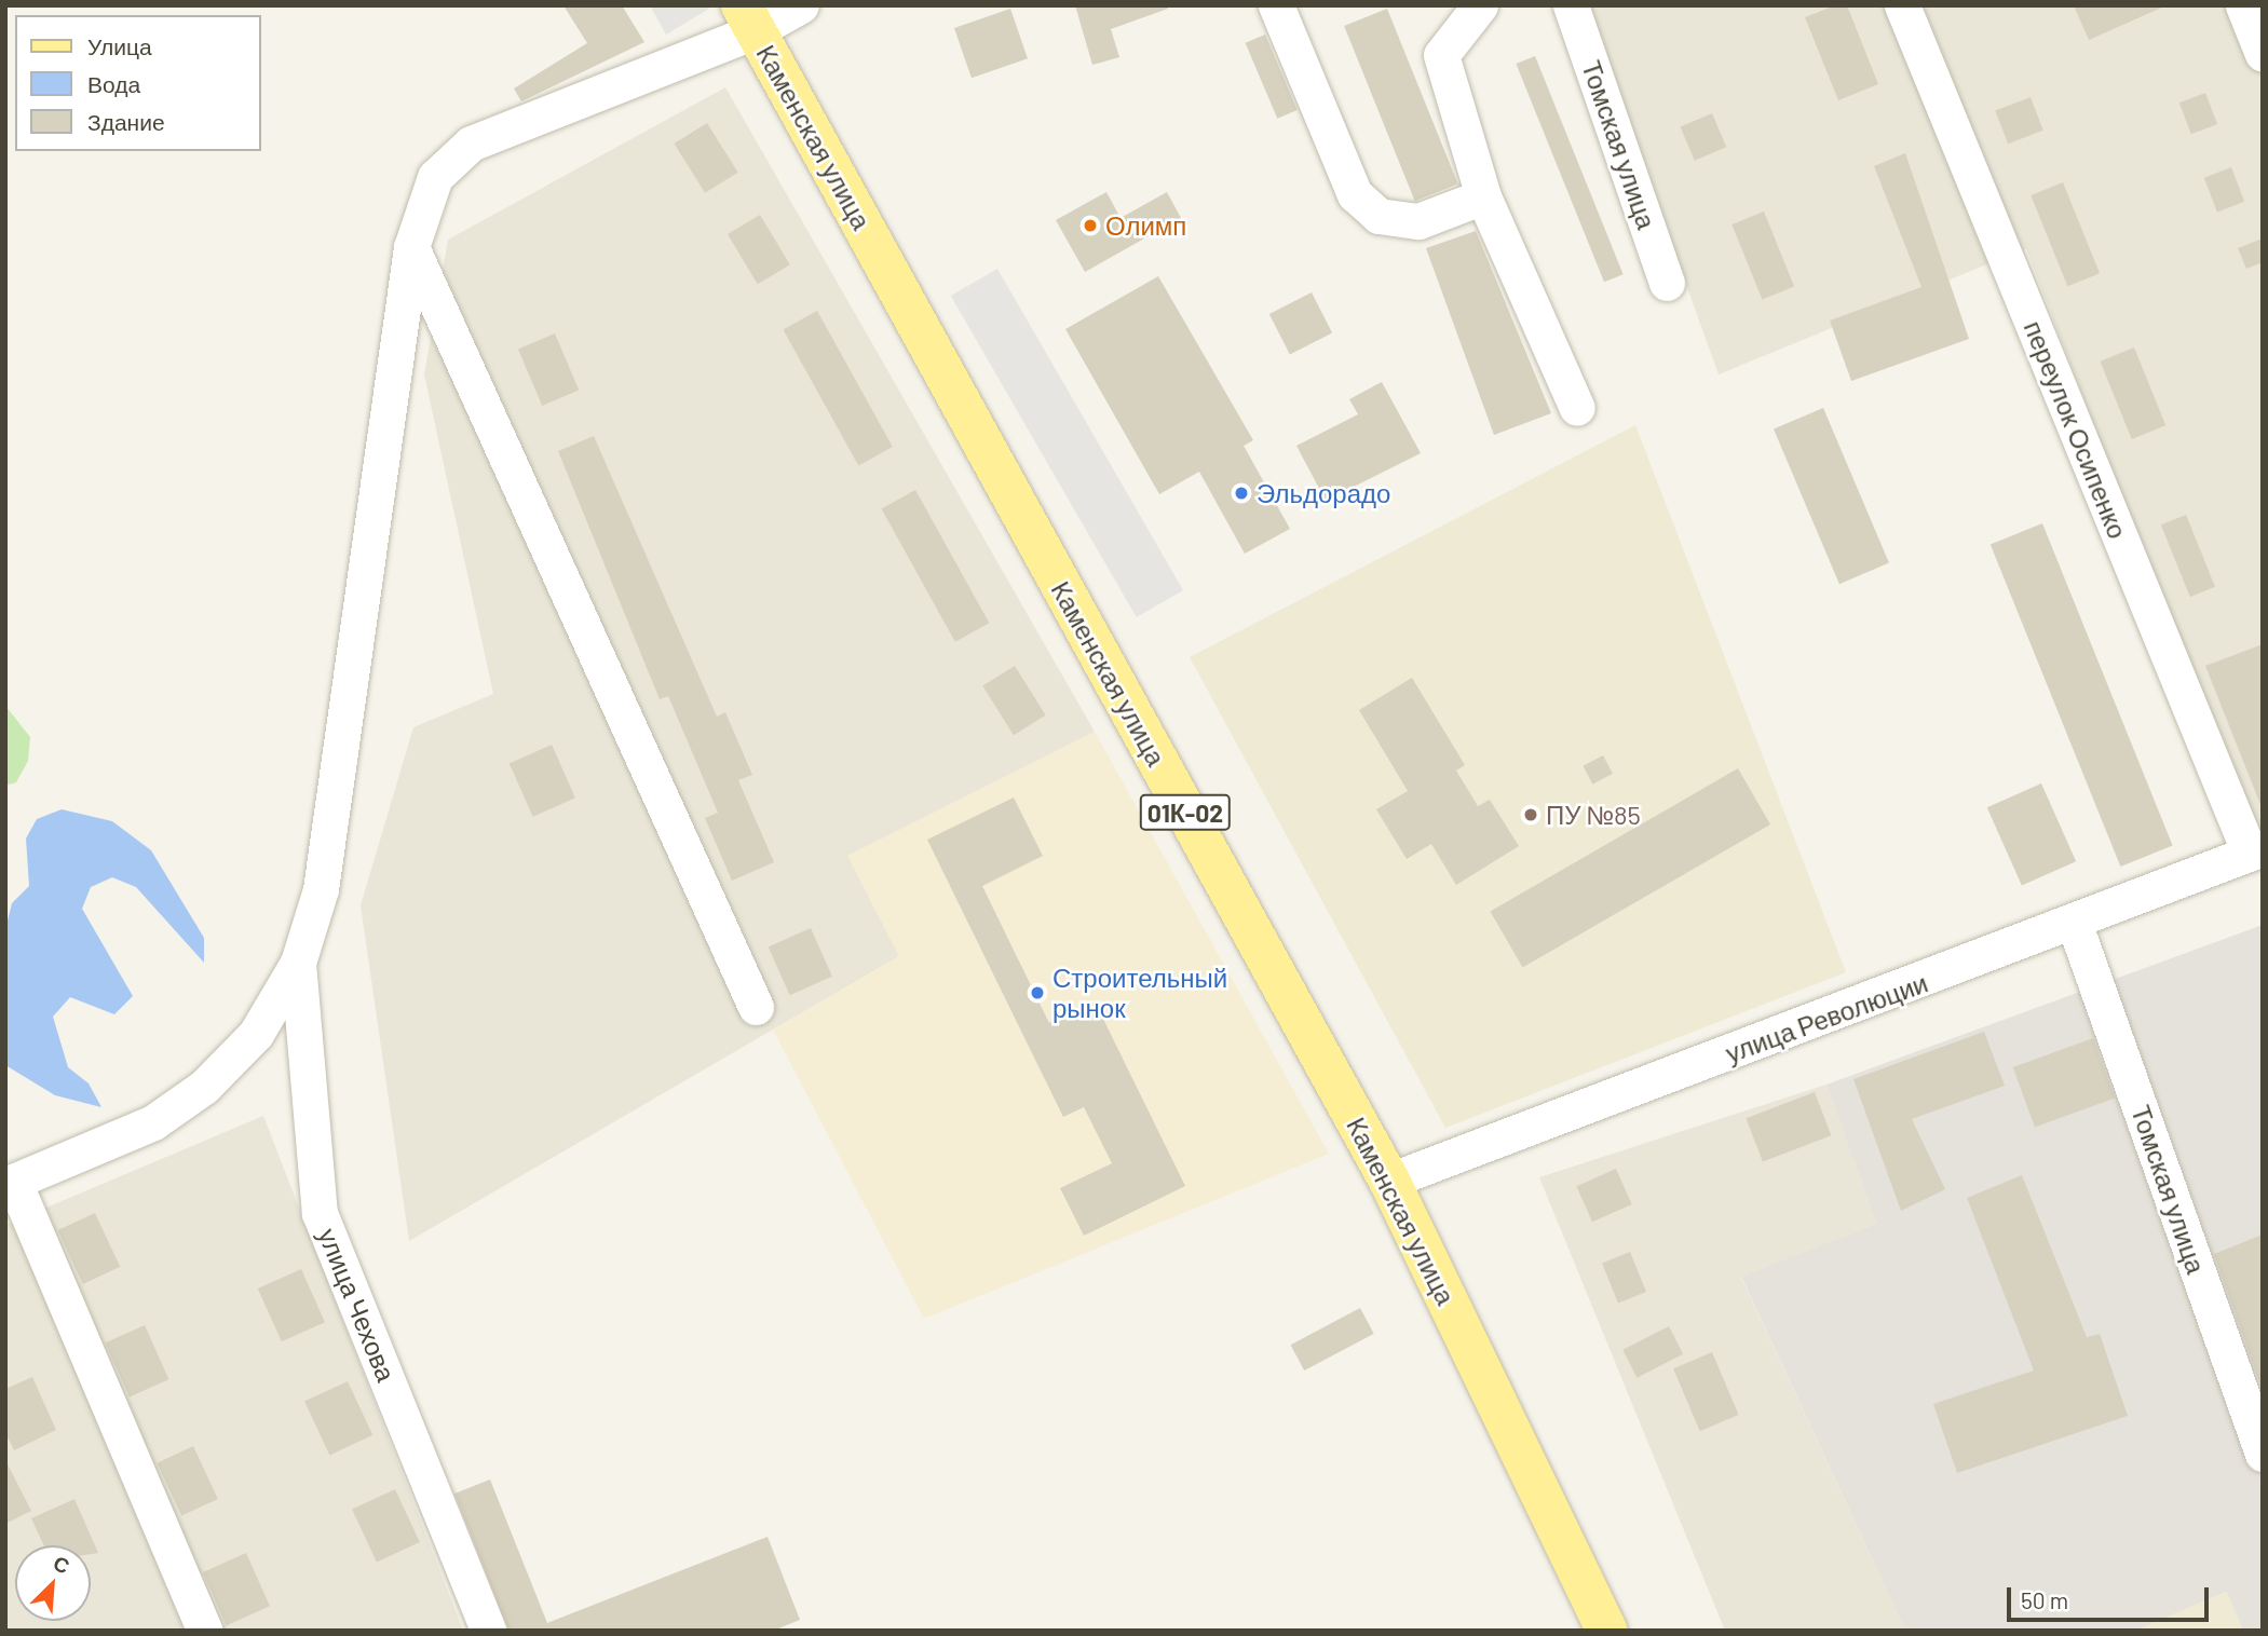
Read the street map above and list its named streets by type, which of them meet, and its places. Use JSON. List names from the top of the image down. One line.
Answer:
{"streets":{"main road":["Каменская улица","01К-02"],"street":["Томская улица","переулок Осипенко","улица Революции","улица Чехова"]},"crossings":[["Каменская улица","улица Революции"],["Томская улица","улица Революции"],["переулок Осипенко","улица Революции"]],"places":["Олимп","Эльдорадо","ПУ №85","Строительный рынок"],"legend":["Улица","Вода","Здание"],"scale_bar":"50 m","north":"top right"}
